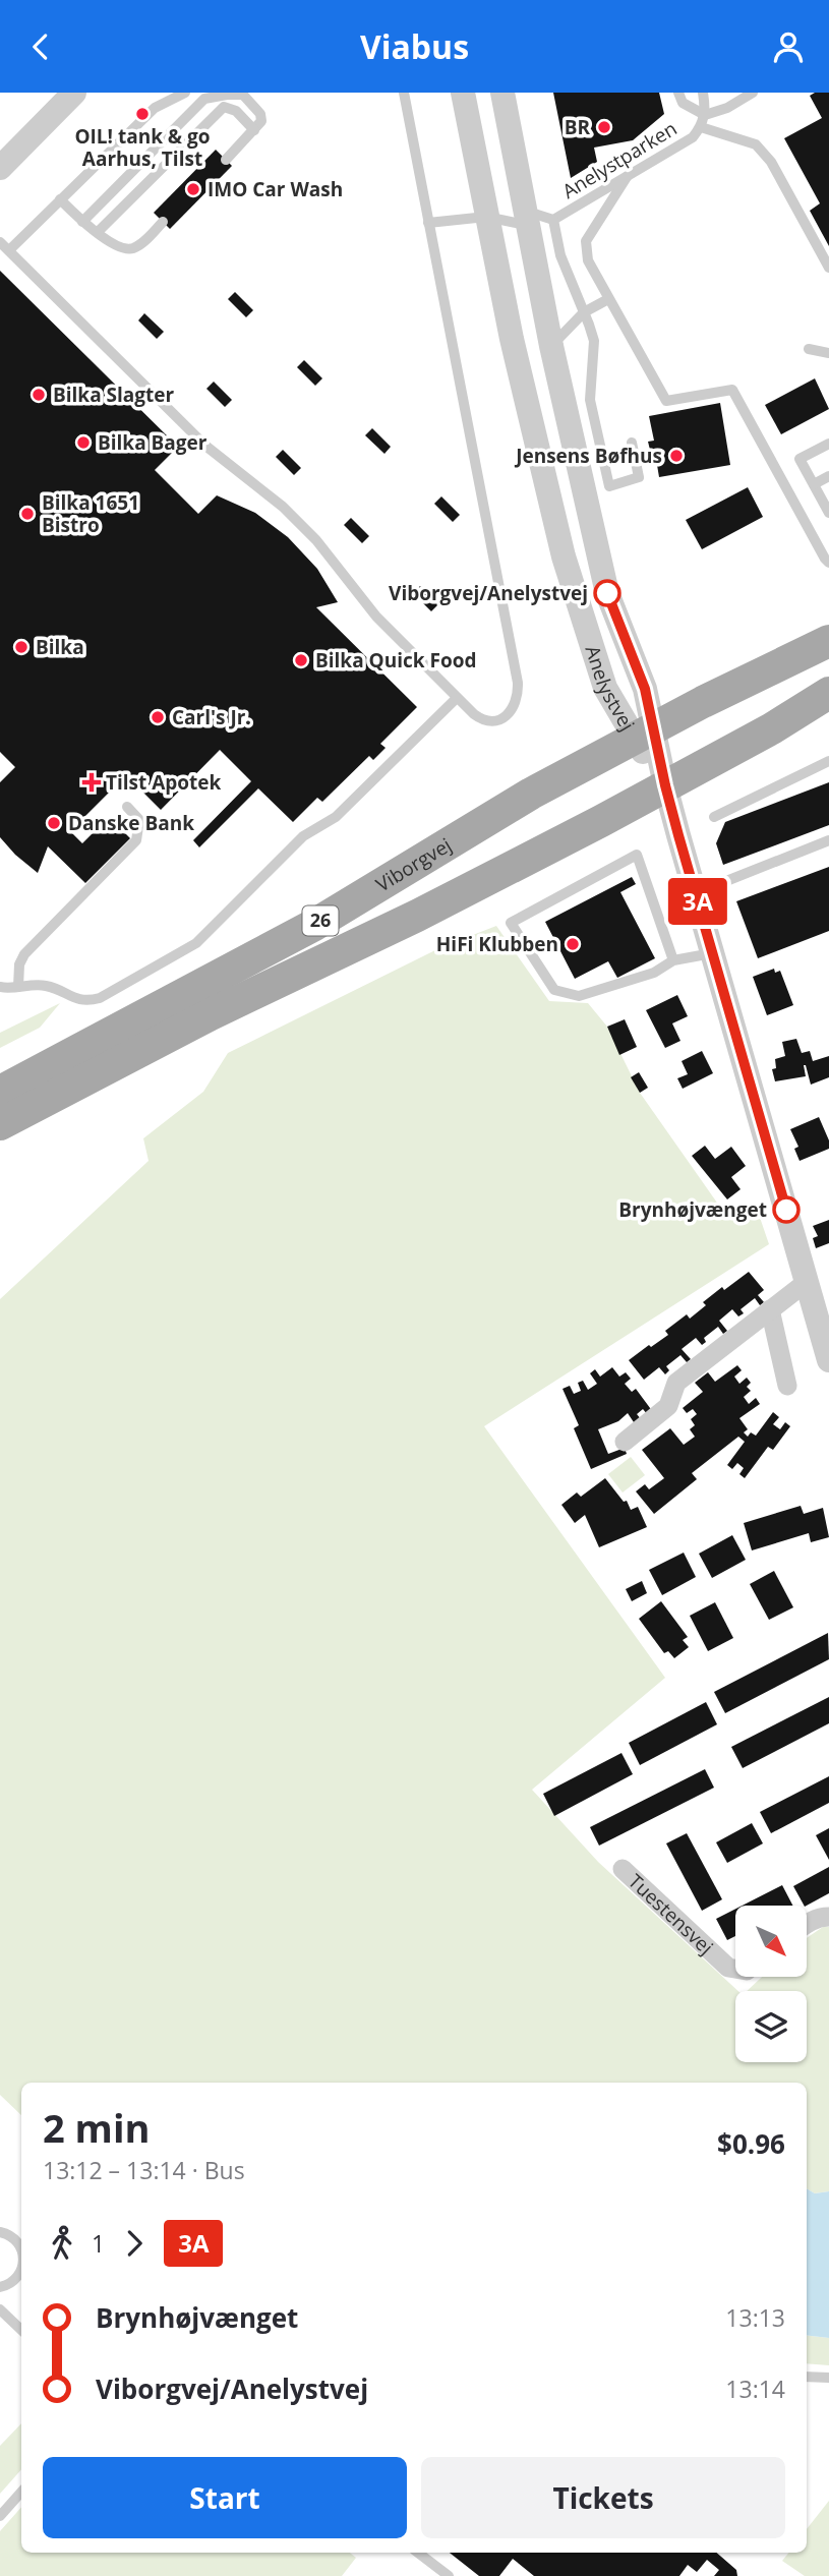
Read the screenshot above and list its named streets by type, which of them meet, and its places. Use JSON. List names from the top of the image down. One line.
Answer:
{"streets":{"main road":["Viborgvej","26"],"street":["Anelystvej","Tuestensvej"],"lane":["Anelystparken"]},"crossings":[["Anelystparken","Anelystvej"],["Anelystvej","Viborgvej"],["Anelystvej","26"]],"places":{"other":["OIL! tank & go Aarhus, Tilst","BR","IMO Car Wash","Bilka Slagter","Bilka Bager","Jensens Bøfhus","Bilka 1651 Bistro","Viborgvej/Anelystvej","Bilka","Bilka Quick Food","Carl's Jr.","Danske Bank","HiFi Klubben","Brynhøjvænget"],"health":["Tilst Apotek"]},"lines":["bus line 3A"],"north":"bottom right","page":{"header":"Viabus","on_map":"3A","heading":["2 min","13:12 – 13:14 · Bus","$0.96"],"legs":["1","3A"],"list":[{"name":"Brynhøjvænget","value":"13:13"},{"name":"Viborgvej/Anelystvej","value":"13:14"}],"buttons":["Start","Tickets"]}}
